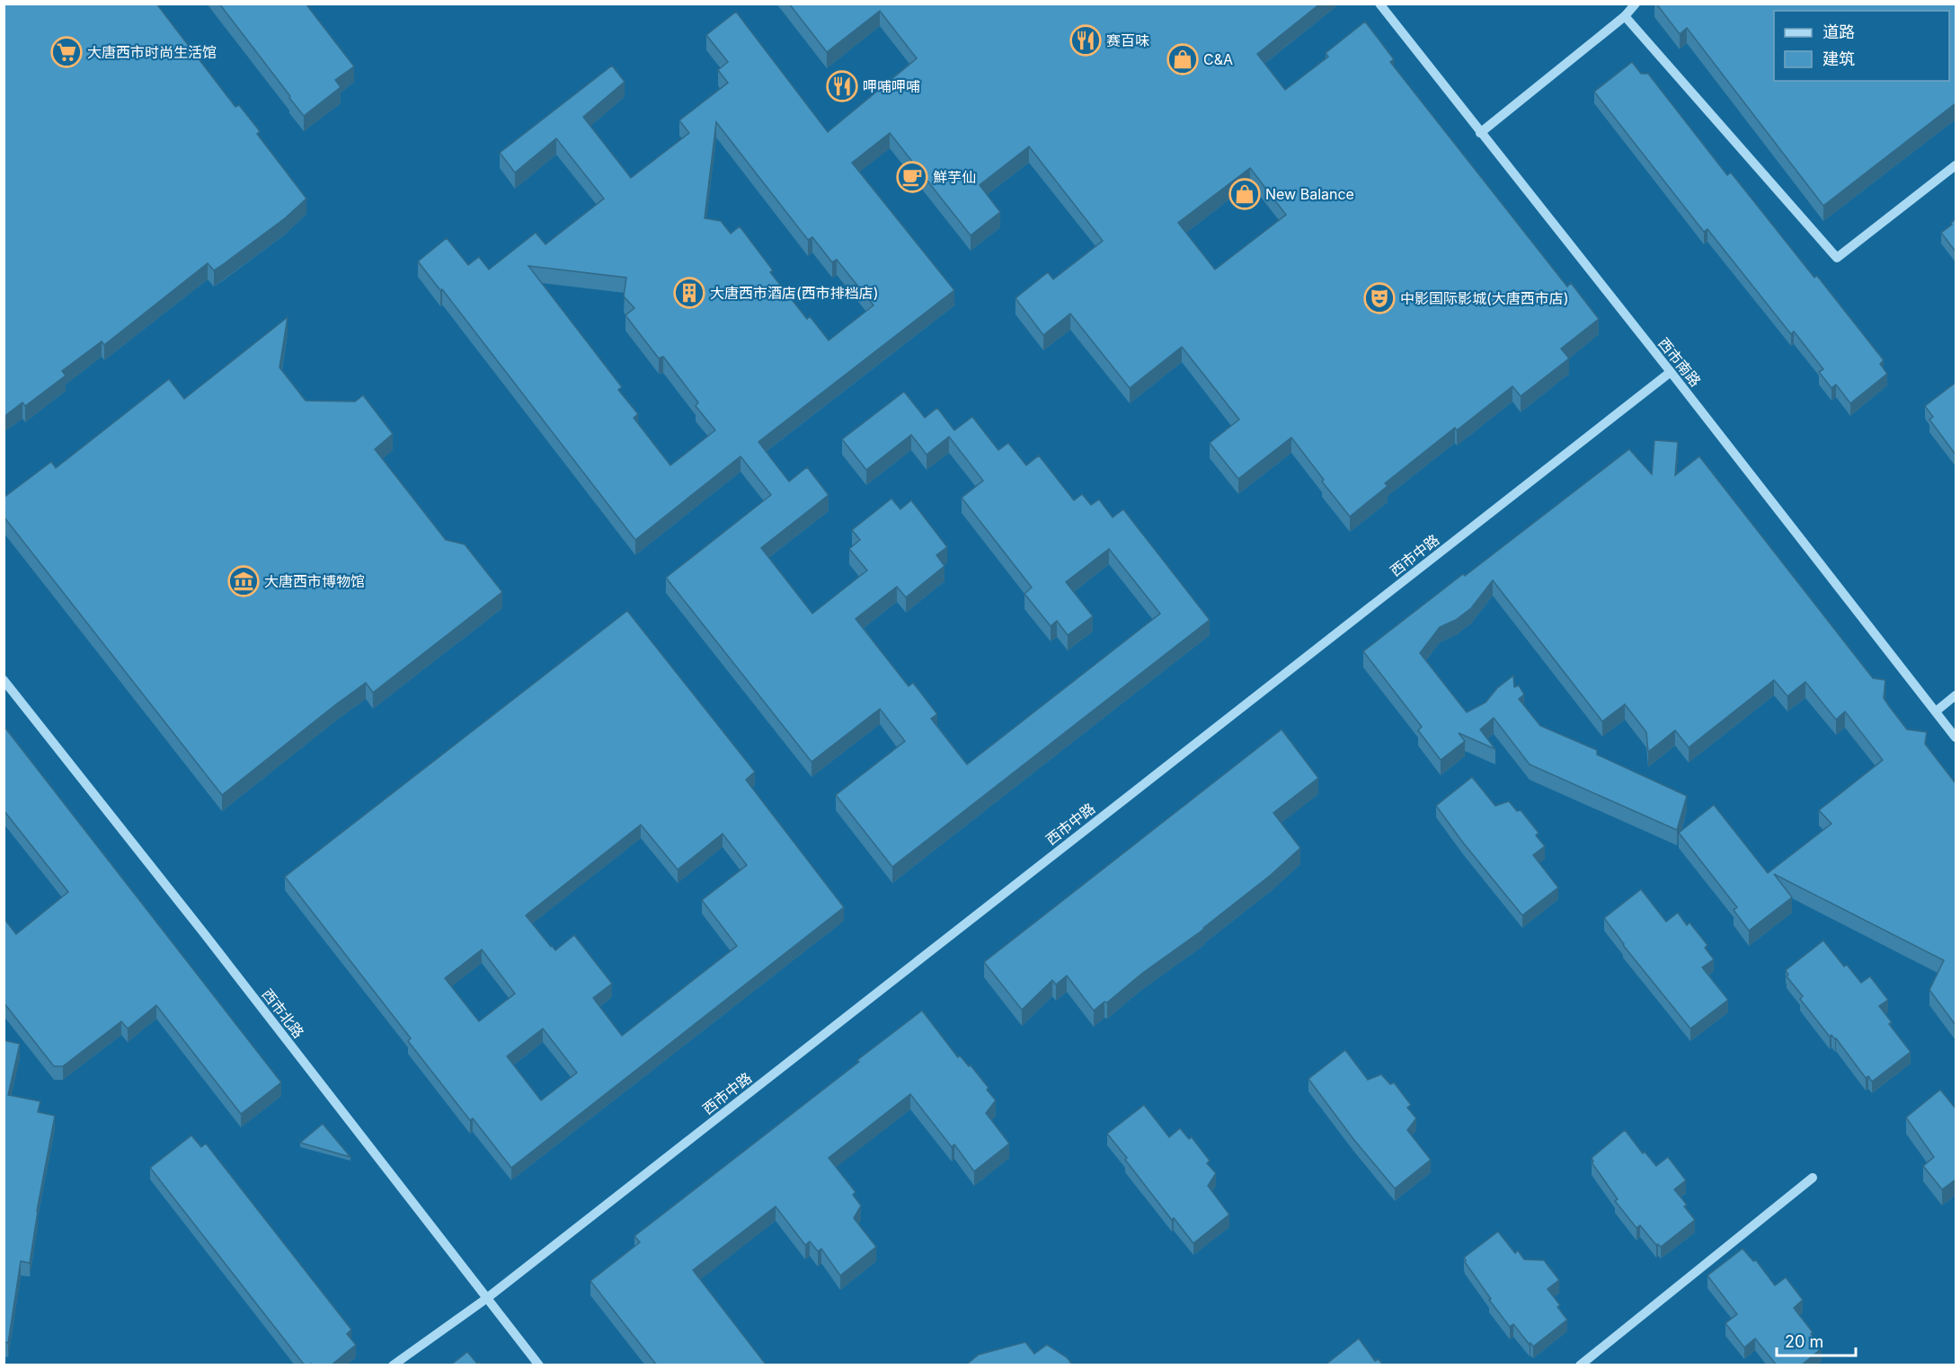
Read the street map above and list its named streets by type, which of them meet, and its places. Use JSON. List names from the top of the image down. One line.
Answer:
{"streets":{"street":["西市南路","西市中路","西市北路"]},"crossings":[["西市南路","西市中路"],["西市中路","西市北路"]],"places":{"restaurant":["赛百味","呷哺呷哺"],"supermarket":["大唐西市时尚生活馆"],"shop":["C&A","New Balance"],"cafe":["鮮芋仙"],"building":["大唐西市酒店(西市排档店)"],"theatre":["中影国际影城(大唐西市店)"],"museum":["大唐西市博物馆"]},"legend":["道路","建筑"],"scale_bar":"20 m"}
